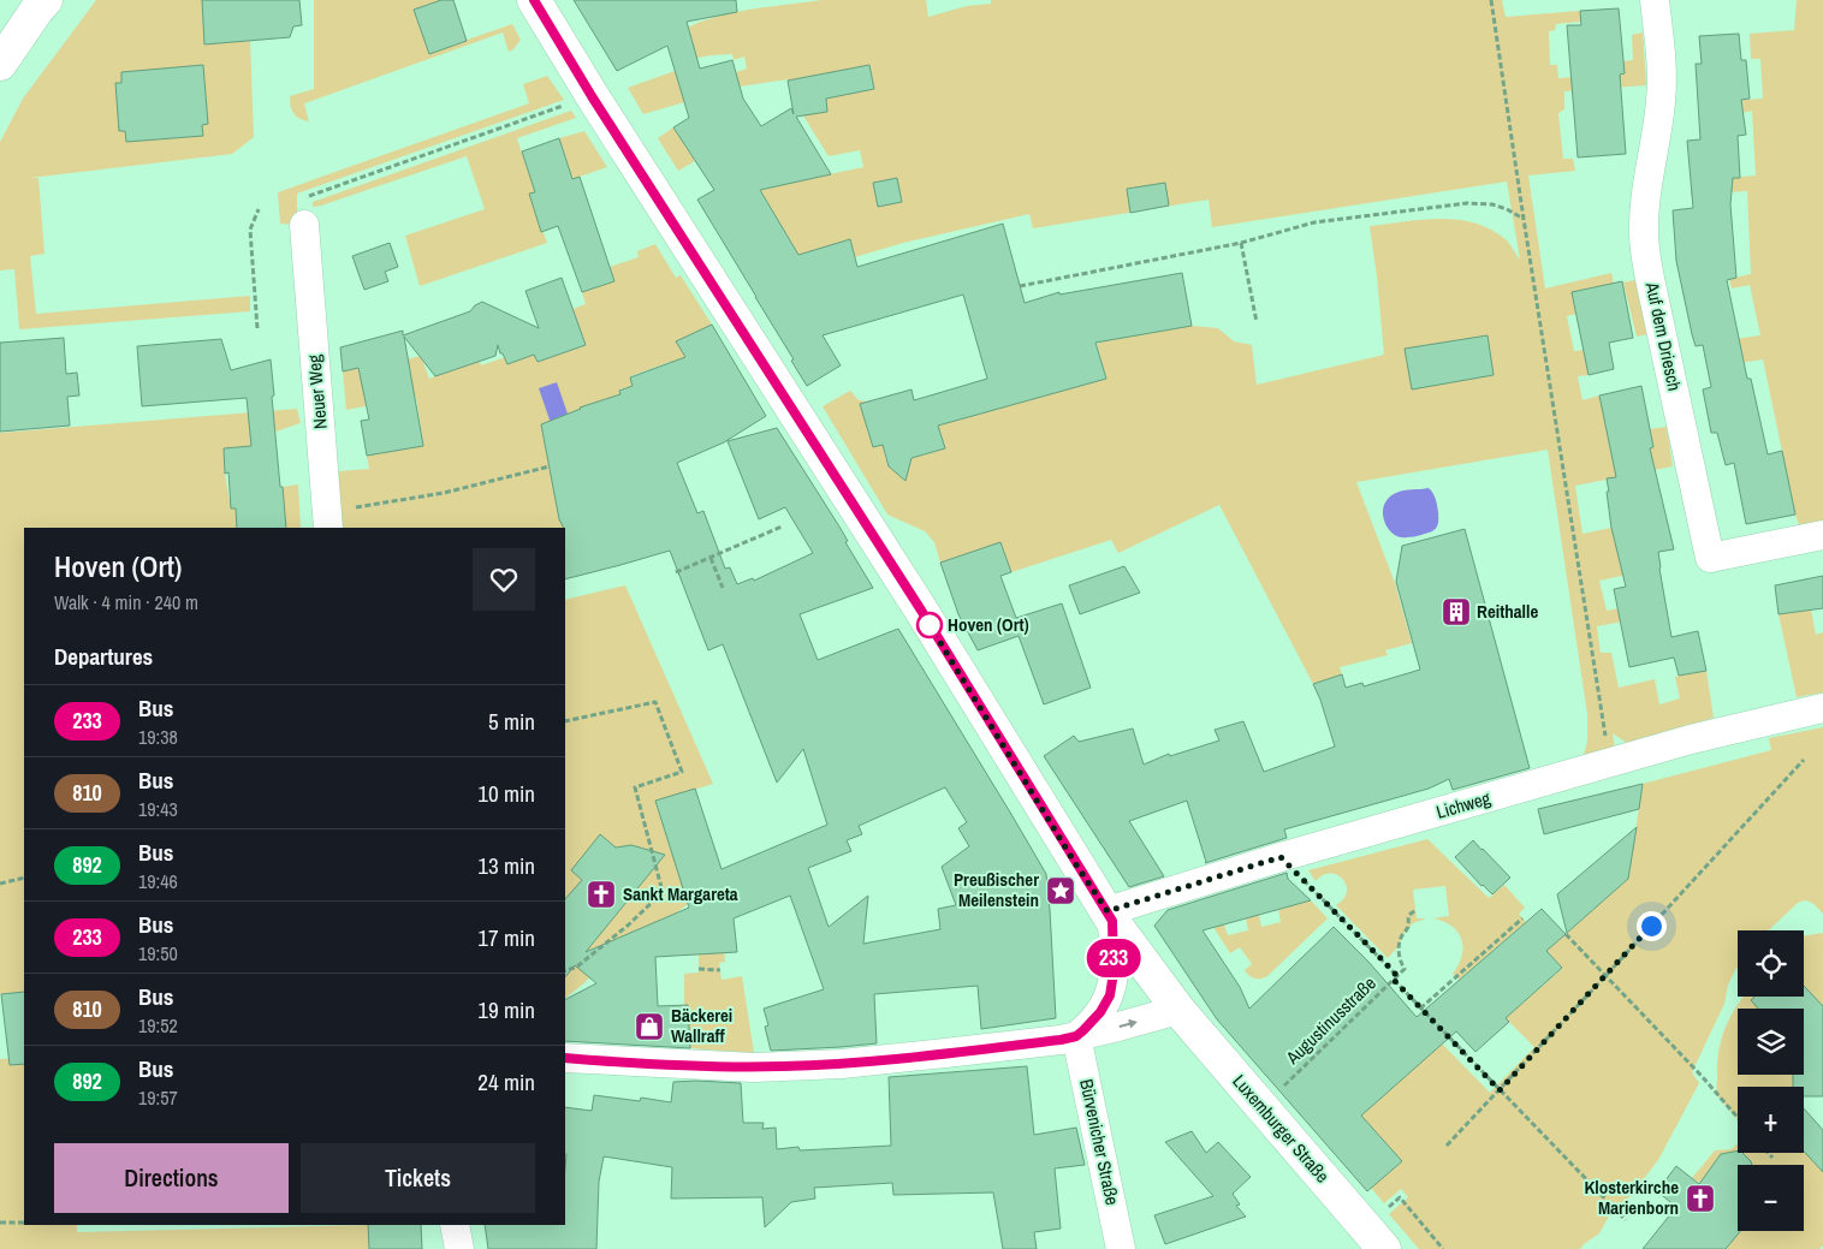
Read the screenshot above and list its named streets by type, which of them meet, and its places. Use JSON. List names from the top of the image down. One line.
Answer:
{"streets":{"street":["Auf dem Driesch","Neuer Weg","Lichweg","Luxemburger Straße","Bürvenicher Straße"],"path":["Augustinusstraße"]},"crossings":[["Lichweg","Luxemburger Straße"]],"places":{"building":["Reithalle"],"other":["Hoven (Ort)"],"place":["Preußischer Meilenstein"],"church":["Sankt Margareta","Klosterkirche Marienborn"],"shop":["Bäckerei Wallraff"]},"lines":["bus line 233"],"page":{"on_map":"233","heading":[["Hoven (Ort)","Walk · 4 min · 240 m"],"Departures"],"list":[{"mark":"233","name":"Bus","note":"19:38","value":"5 min"},{"mark":"810","name":"Bus","note":"19:43","value":"10 min"},{"mark":"892","name":"Bus","note":"19:46","value":"13 min"},{"mark":"233","name":"Bus","note":"19:50","value":"17 min"},{"mark":"810","name":"Bus","note":"19:52","value":"19 min"},{"mark":"892","name":"Bus","note":"19:57","value":"24 min"}],"map_buttons":["+","−"],"buttons":["Directions","Tickets"]}}
